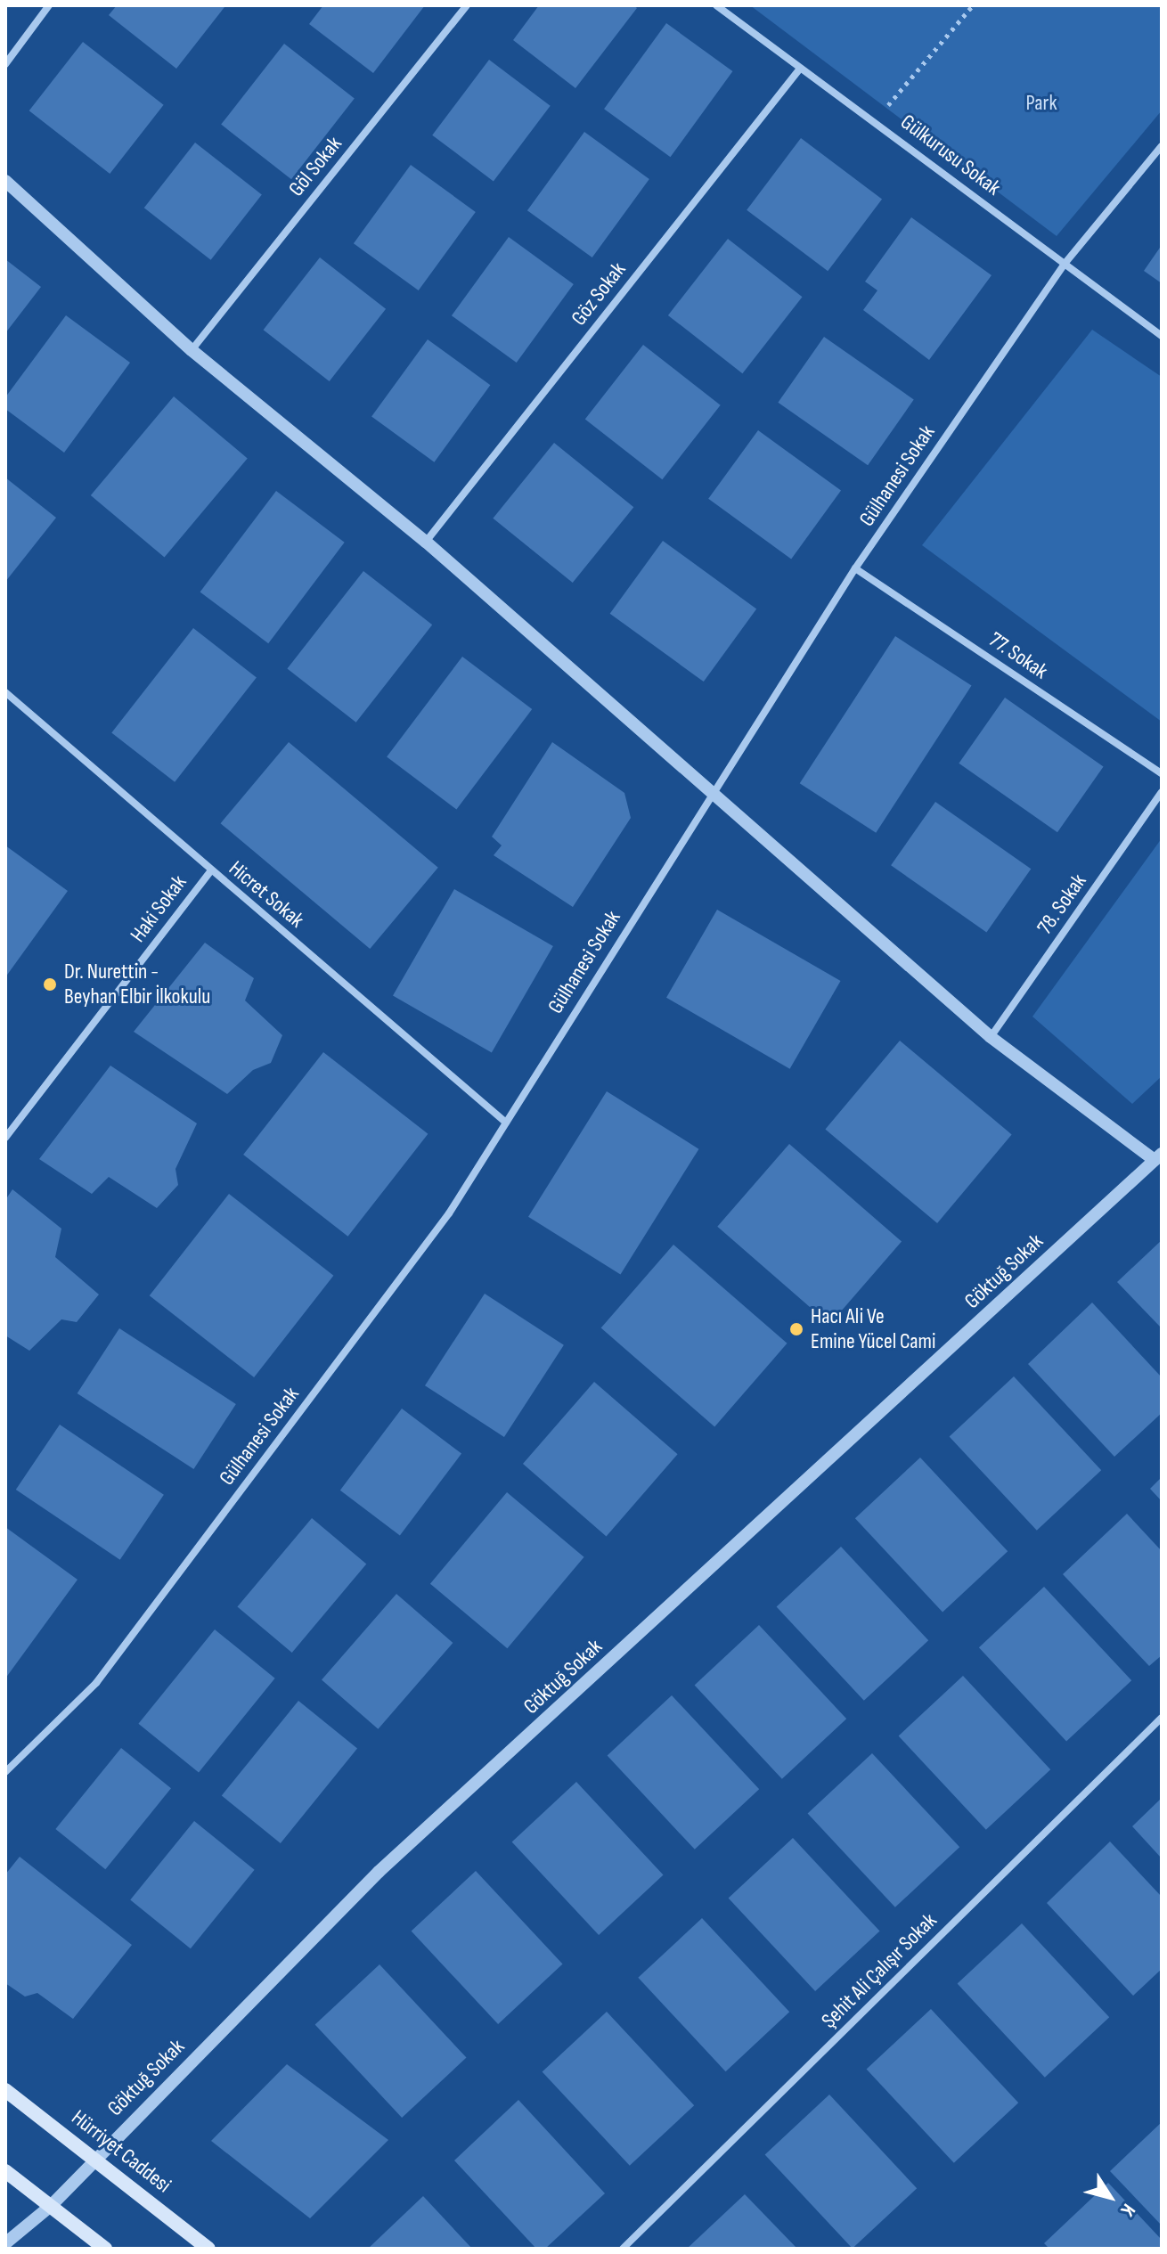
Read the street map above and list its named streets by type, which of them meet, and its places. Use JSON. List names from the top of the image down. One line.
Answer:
{"streets":{"main road":["Hürriyet Caddesi"],"street":["Gülkurusu Sokak","Göl Sokak","Göz Sokak","Gülhanesi Sokak","77. Sokak","Hicret Sokak","78. Sokak","Haki Sokak","Göktuğ Sokak","Şehit Ali Çalışır Sokak"]},"crossings":[["Gülkurusu Sokak","Göz Sokak"],["Gülkurusu Sokak","Gülhanesi Sokak"],["Gülhanesi Sokak","77. Sokak"],["Gülhanesi Sokak","Hicret Sokak"],["Hicret Sokak","Haki Sokak"],["Göktuğ Sokak","Hürriyet Caddesi"]],"parks":["Park"],"places":["Dr. Nurettin - Beyhan Elbir İlkokulu","Hacı Ali Ve Emine Yücel Cami"],"north":"bottom right"}
